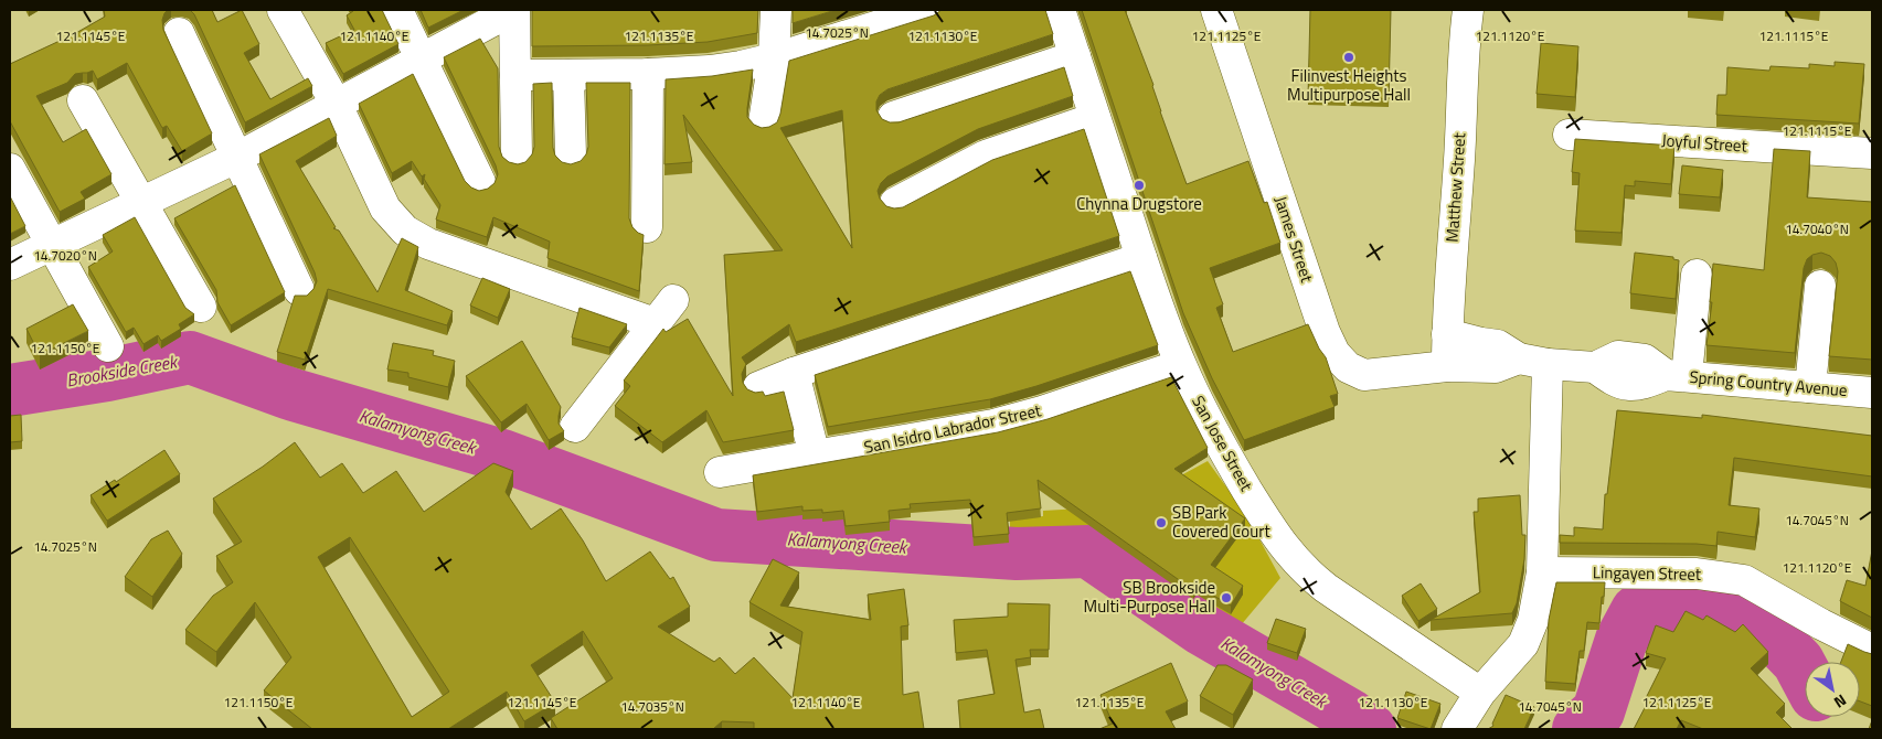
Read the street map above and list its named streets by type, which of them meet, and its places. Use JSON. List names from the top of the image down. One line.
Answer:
{"streets":{"street":["Joyful Street","Matthew Street","James Street","Spring Country Avenue","San Isidro Labrador Street","San Jose Street","Lingayen Street"]},"crossings":[["Matthew Street","James Street"],["Matthew Street","Spring Country Avenue"],["James Street","Spring Country Avenue"],["San Isidro Labrador Street","San Jose Street"]],"water":["Brookside Creek","Kalamyong Creek"],"places":["Filinvest Heights Multipurpose Hall","Chynna Drugstore","SB Park Covered Court","SB Brookside Multi-Purpose Hall"],"north":"bottom right","coordinates":["14.7025°N","121.1145°E","121.1140°E","121.1135°E","121.1130°E","121.1125°E","121.1120°E","121.1115°E","14.7040°N","14.7020°N","121.1150°E","14.7045°N","14.7035°N"]}
